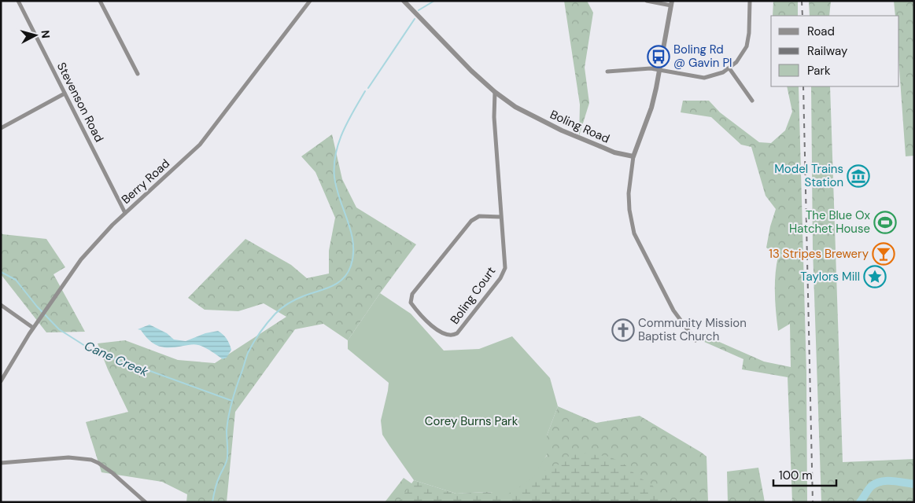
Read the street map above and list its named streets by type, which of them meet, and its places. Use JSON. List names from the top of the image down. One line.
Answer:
{"streets":{"street":["Stevenson Road","Boling Road","Berry Road","Boling Court"]},"crossings":[["Stevenson Road","Berry Road"],["Boling Road","Boling Court"]],"water":["Cane Creek"],"parks":["Corey Burns Park"],"places":{"bus stop":["Boling Rd @ Gavin Pl"],"museum":["Model Trains Station"],"sports":["The Blue Ox Hatchet House"],"bar":["13 Stripes Brewery"],"place":["Taylors Mill"],"church":["Community Mission Baptist Church"]},"legend":["Road","Railway","Park"],"scale_bar":"100 m","north":"right"}
